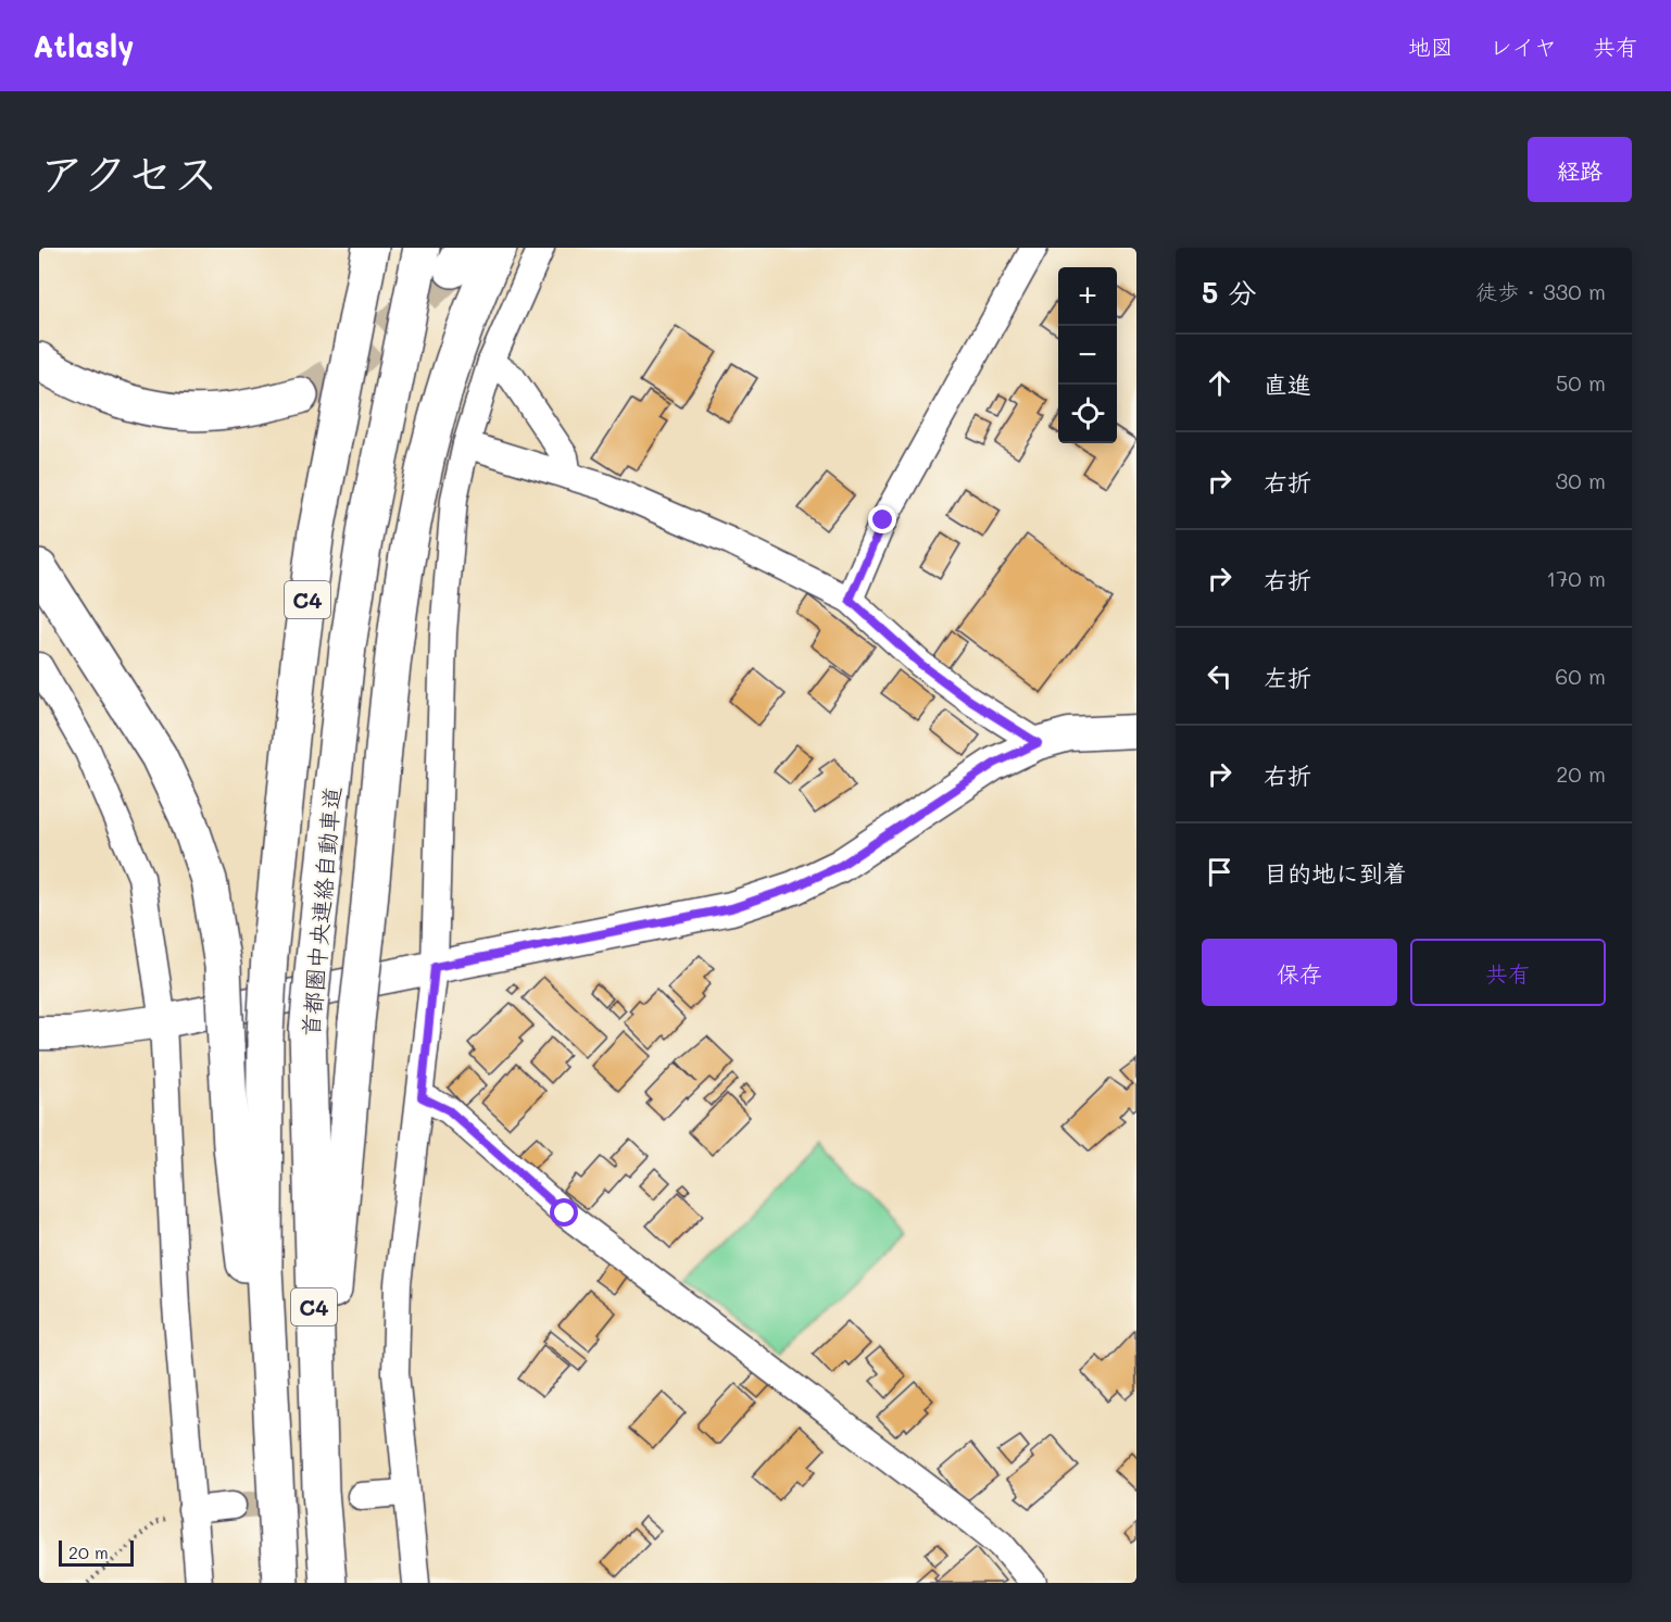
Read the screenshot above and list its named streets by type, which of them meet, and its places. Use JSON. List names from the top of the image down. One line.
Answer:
{"streets":{"highway":["C4","首都圏中央連絡自動車道"]},"scale_bar":"20 m","page":{"header":"Atlasly","nav":["地図","レイヤ","共有"],"title":"アクセス","buttons":["経路",["保存","共有"]],"heading":["5 分","徒歩 · 330 m"],"map_buttons":["+","−"],"list":[["直進","50 m"],["右折","30 m"],["右折","170 m"],["左折","60 m"],["右折","20 m"],"目的地に到着"],"scale":"20 m"}}
